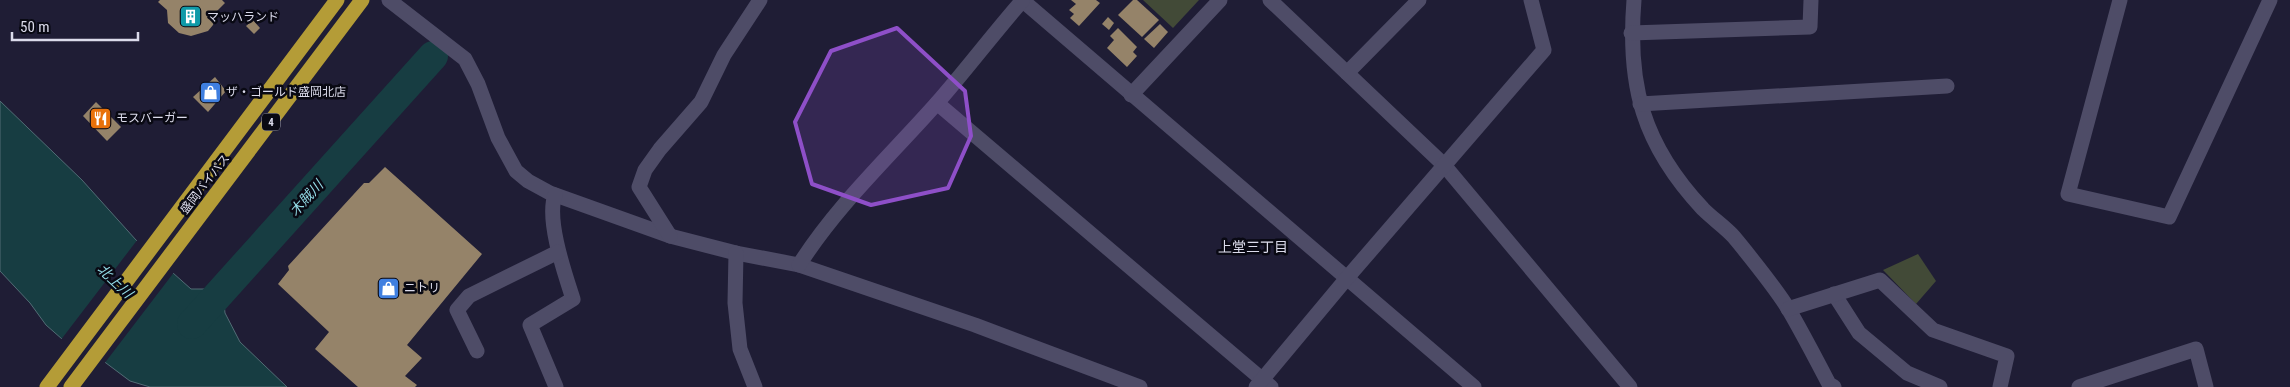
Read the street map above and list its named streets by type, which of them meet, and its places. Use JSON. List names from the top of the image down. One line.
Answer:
{"streets":{"highway":["4","盛岡バイパス"]},"districts":["上堂三丁目"],"water":["木賊川","北上川"],"places":{"building":["マッハランド"],"shop":["ザ・ゴールド盛岡北店","ニトリ"],"restaurant":["モスバーガー"]},"scale_bar":"50 m"}
